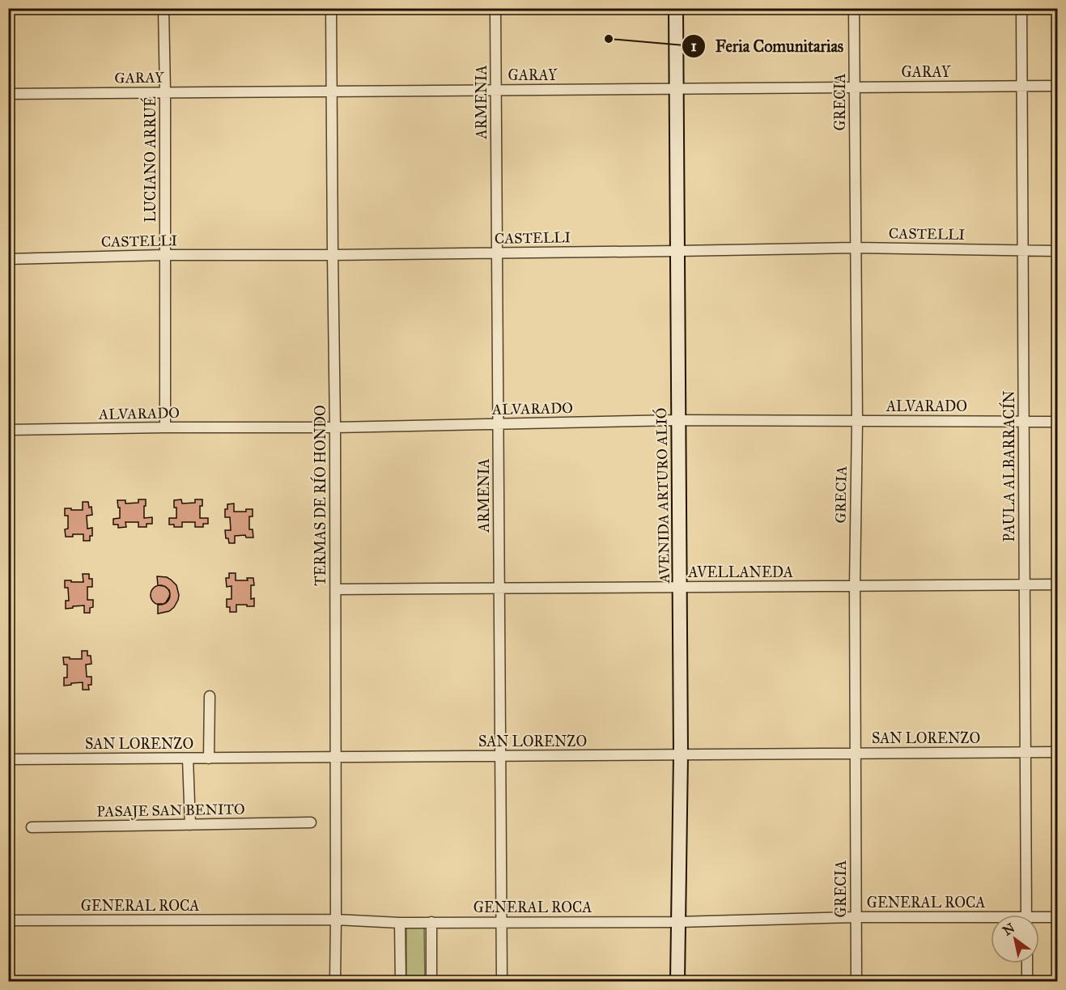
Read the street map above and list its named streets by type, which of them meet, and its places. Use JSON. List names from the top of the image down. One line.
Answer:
{"streets":{"main road":["AVENIDA ARTURO ALIÓ"],"street":["GARAY","ARMENIA","GRECIA","LUCIANO ARRUÉ","CASTELLI","ALVARADO","PAULA ALBARRACÍN","TERMAS DE RÍO HONDO","AVELLANEDA","SAN LORENZO","PASAJE SAN BENITO","GENERAL ROCA"]},"crossings":[["GARAY","ARMENIA"],["GARAY","GRECIA"],["GARAY","LUCIANO ARRUÉ"],["GARAY","PAULA ALBARRACÍN"],["GARAY","TERMAS DE RÍO HONDO"],["GARAY","AVENIDA ARTURO ALIÓ"],["ARMENIA","CASTELLI"],["ARMENIA","ALVARADO"],["ARMENIA","AVELLANEDA"],["ARMENIA","SAN LORENZO"],["ARMENIA","GENERAL ROCA"],["GRECIA","CASTELLI"],["GRECIA","ALVARADO"],["GRECIA","AVELLANEDA"],["GRECIA","SAN LORENZO"],["GRECIA","GENERAL ROCA"],["LUCIANO ARRUÉ","CASTELLI"],["LUCIANO ARRUÉ","ALVARADO"],["CASTELLI","PAULA ALBARRACÍN"],["CASTELLI","TERMAS DE RÍO HONDO"],["CASTELLI","AVENIDA ARTURO ALIÓ"],["ALVARADO","PAULA ALBARRACÍN"],["ALVARADO","TERMAS DE RÍO HONDO"],["ALVARADO","AVENIDA ARTURO ALIÓ"],["PAULA ALBARRACÍN","AVELLANEDA"],["PAULA ALBARRACÍN","SAN LORENZO"],["TERMAS DE RÍO HONDO","AVELLANEDA"],["TERMAS DE RÍO HONDO","SAN LORENZO"],["TERMAS DE RÍO HONDO","GENERAL ROCA"],["AVENIDA ARTURO ALIÓ","AVELLANEDA"],["AVENIDA ARTURO ALIÓ","SAN LORENZO"],["AVENIDA ARTURO ALIÓ","GENERAL ROCA"]],"places":["Feria Comunitarias"],"north":"top left"}
